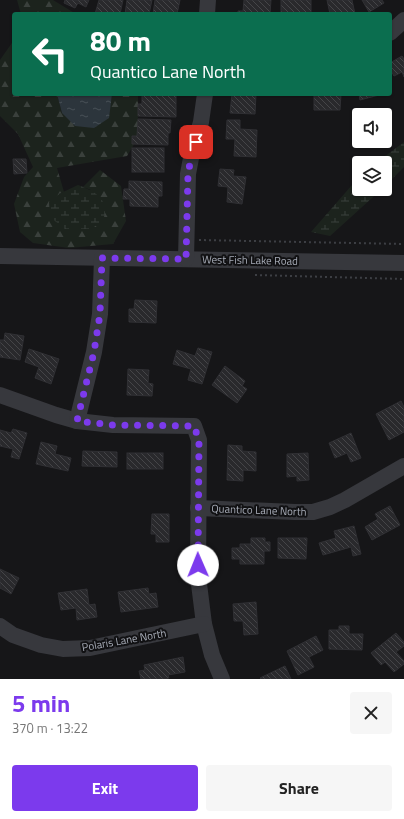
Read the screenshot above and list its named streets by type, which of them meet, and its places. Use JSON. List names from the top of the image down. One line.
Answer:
{"streets":{"street":["West Fish Lake Road","Quantico Lane North","Polaris Lane North"]},"page":{"turn":["80 m","Quantico Lane North"],"heading":["5 min","370 m · 13:22"],"buttons":["Exit","Share"]}}
